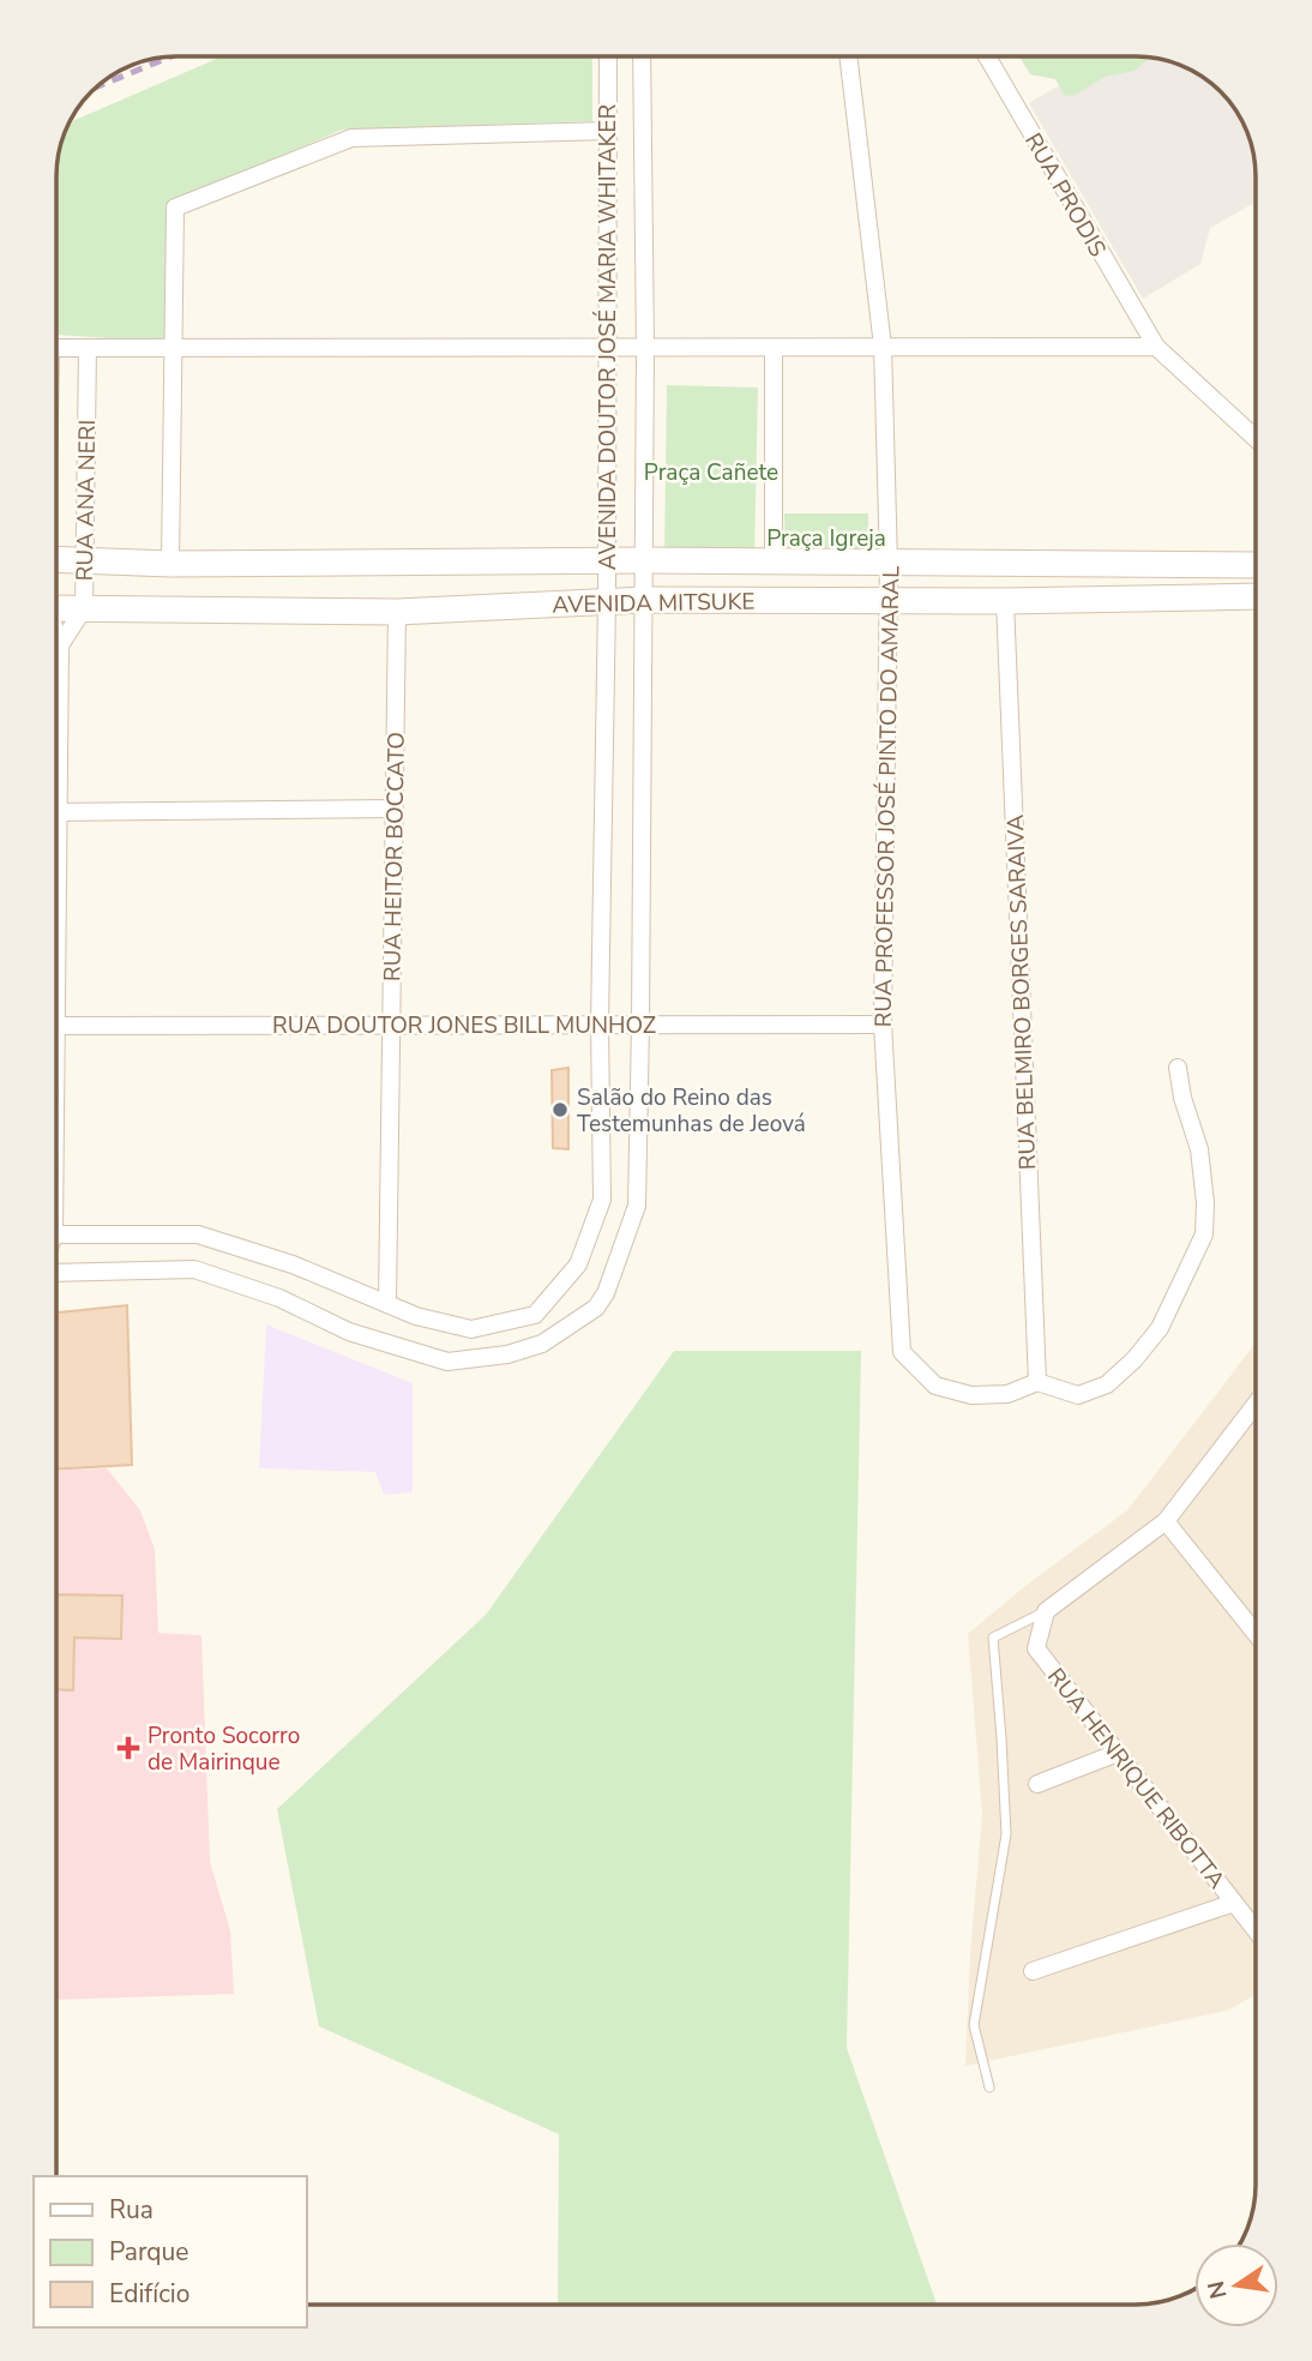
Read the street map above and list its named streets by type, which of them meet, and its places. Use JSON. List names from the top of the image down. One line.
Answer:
{"streets":{"main road":["AVENIDA MITSUKE"],"street":["RUA PRODIS","AVENIDA DOUTOR JOSÉ MARIA WHITAKER","RUA ANA NERI","RUA PROFESSOR JOSÉ PINTO DO AMARAL","RUA HEITOR BOCCATO","RUA BELMIRO BORGES SARAIVA","RUA DOUTOR JONES BILL MUNHOZ","RUA HENRIQUE RIBOTTA"]},"crossings":[["AVENIDA DOUTOR JOSÉ MARIA WHITAKER","AVENIDA MITSUKE"],["AVENIDA DOUTOR JOSÉ MARIA WHITAKER","RUA HEITOR BOCCATO"],["AVENIDA DOUTOR JOSÉ MARIA WHITAKER","RUA DOUTOR JONES BILL MUNHOZ"],["RUA ANA NERI","AVENIDA MITSUKE"],["AVENIDA MITSUKE","RUA PROFESSOR JOSÉ PINTO DO AMARAL"],["AVENIDA MITSUKE","RUA HEITOR BOCCATO"],["AVENIDA MITSUKE","RUA BELMIRO BORGES SARAIVA"],["RUA PROFESSOR JOSÉ PINTO DO AMARAL","RUA BELMIRO BORGES SARAIVA"],["RUA PROFESSOR JOSÉ PINTO DO AMARAL","RUA DOUTOR JONES BILL MUNHOZ"],["RUA HEITOR BOCCATO","RUA DOUTOR JONES BILL MUNHOZ"]],"parks":["Praça Cañete","Praça Igreja"],"places":{"other":["Salão do Reino das Testemunhas de Jeová"],"health":["Pronto Socorro de Mairinque"]},"legend":["Rua","Parque","Edifício"],"north":"left"}
